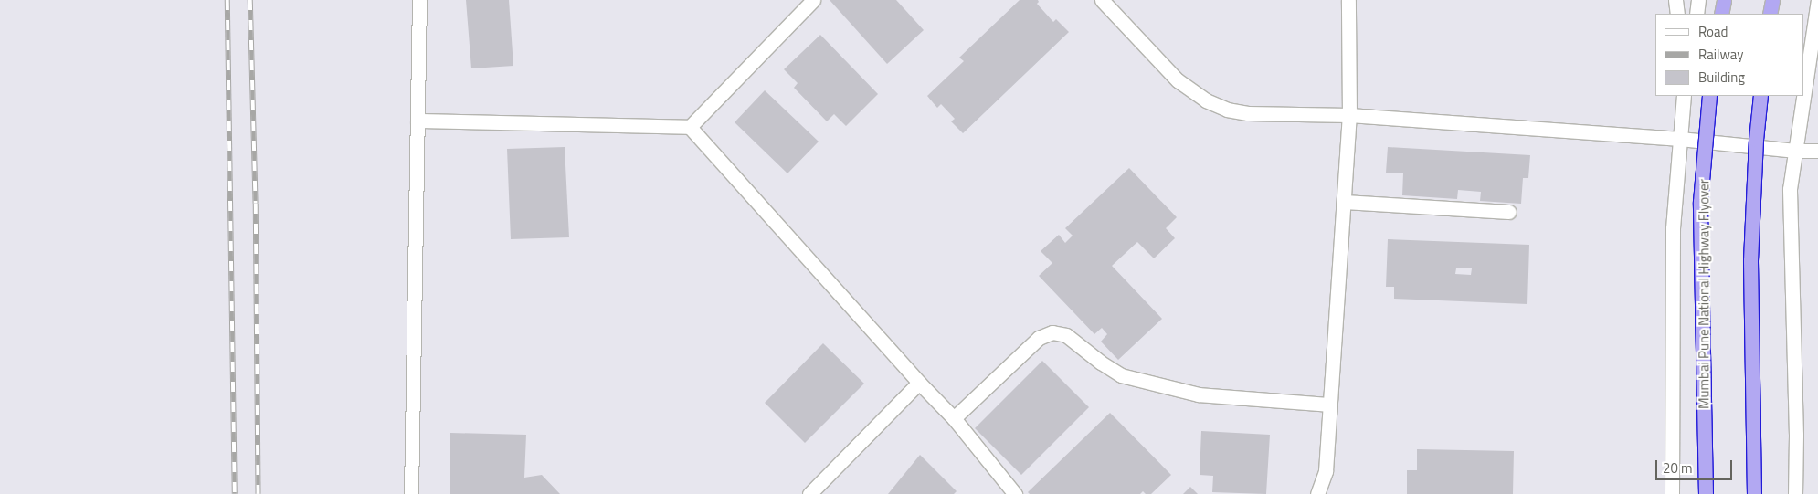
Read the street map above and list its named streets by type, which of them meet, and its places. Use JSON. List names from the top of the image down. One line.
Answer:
{"streets":{"highway":["Mumbai Pune National Highway Flyover"]},"legend":["Road","Railway","Building"],"scale_bar":"20 m"}
